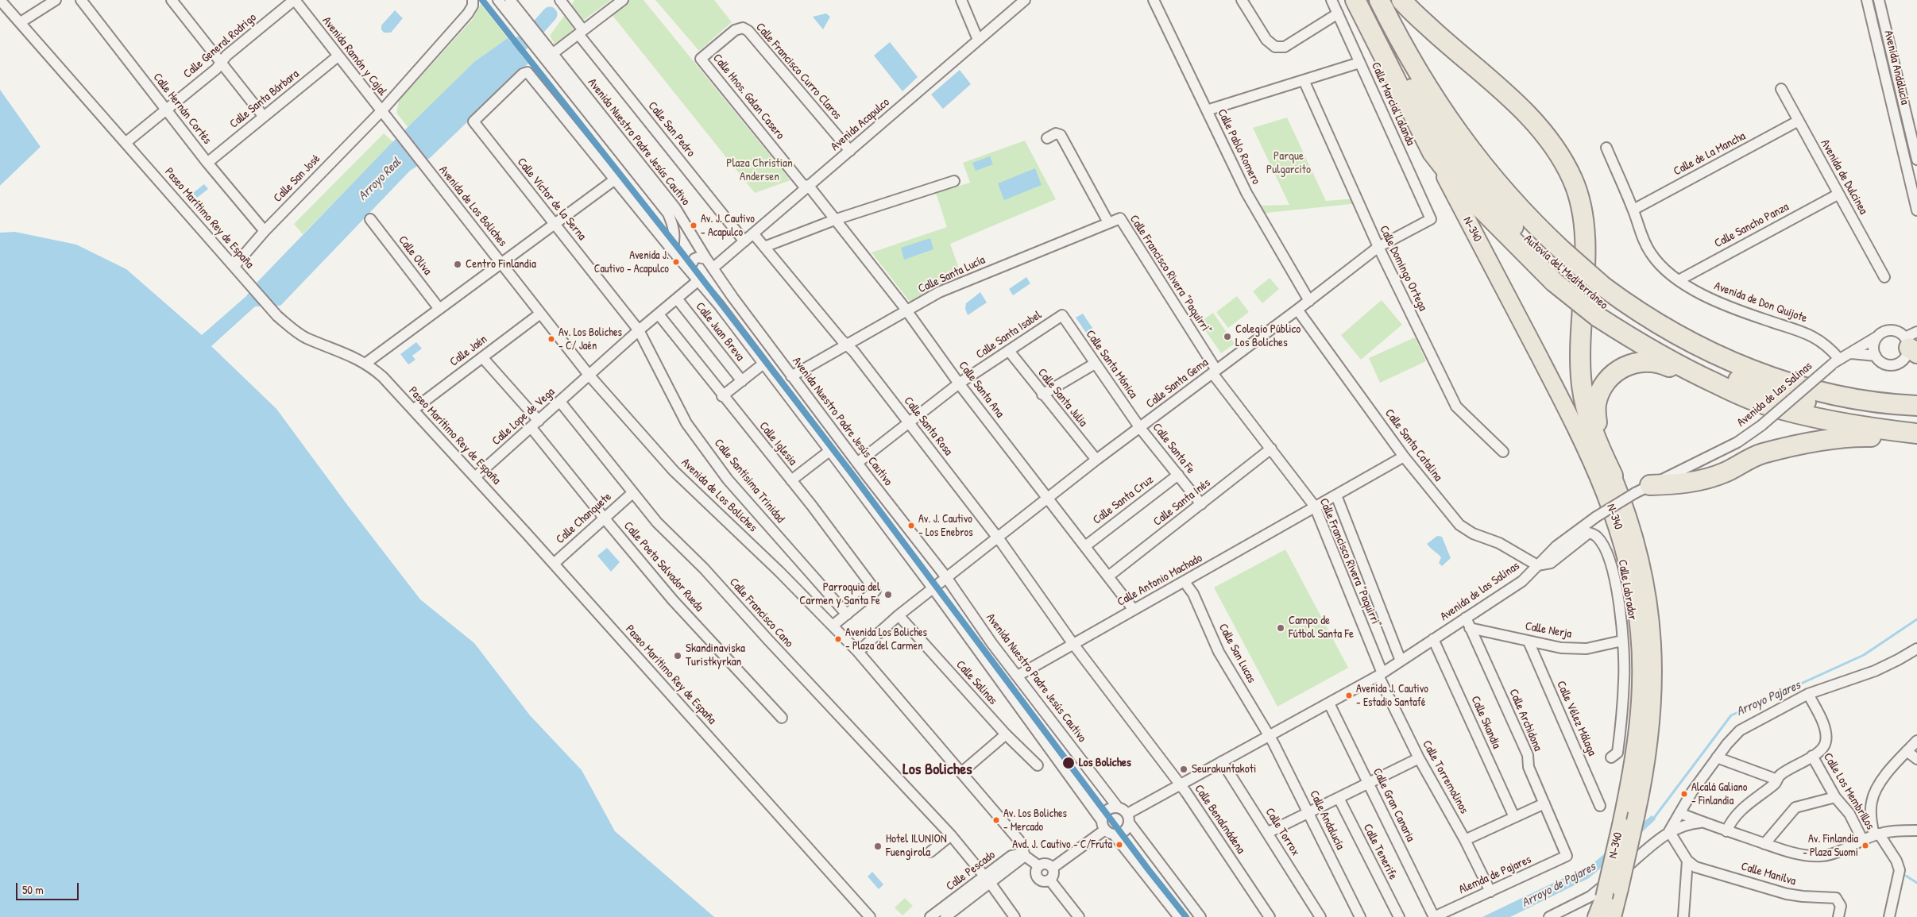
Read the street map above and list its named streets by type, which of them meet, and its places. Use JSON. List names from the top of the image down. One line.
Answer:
{"streets":{"highway":["Autovía del Mediterráneo"],"main road":["N-340"],"street":["Calle General Rodrigo","Avenida Ramón y Cajal","Avenida Andalucía","Calle Francisco Curro Claros","Calle Hnos. Galan Casero","Calle Santa Bárbara","Calle Marcial Lalanda","Calle Hernán Cortés","Avenida Acapulco","Calle San Pedro","Avenida Nuestro Padre Jesús Cautivo","Calle Pablo Romero","Calle de La Mancha","Avenida de Dulcinea","Calle San José","Calle Víctor de la Serna","Avenida de Los Boliches","Paseo Marítimo Rey de España","Calle Sancho Panza","Calle Oliva","Calle Domingo Ortega","Calle Santa Lucía","Calle Francisco Rivera \"Paquirri\"","Avenida de Don Quijote","Calle Juan Breva","Calle Santa Isabel","Calle Jaén","Calle Santa Mónica","Calle Santa Gema","Calle Santa Ana","Avenida de las Salinas","Calle Santa Julia","Calle Lope de Vega","Calle Santa Rosa","Calle Iglesia","Calle Santa Catalina","Calle Santa Fe","Calle Santísima Trinidad","Calle Santa Cruz","Calle Santa Inés","Calle Chanquete","Calle Poeta Salvador Rueda","Calle Antonio Machado","Calle Labrador","Calle Francisco Cano","Calle Nerja","Calle San Lucas","Calle Salinas","Calle Vélez Málaga","Calle Archidona","Calle Skandia","Calle Torremolinos","Calle Los Membrillos","Calle Gran Canaria","Calle Benalmádena","Calle Andalucía","Calle Torrox","Calle Tenerife","Calle Pescado","Calle Manilva","Alemda de Pajares"]},"crossings":[["Calle General Rodrigo","Avenida Ramón y Cajal"],["Calle General Rodrigo","Calle Hernán Cortés"],["Calle General Rodrigo","Paseo Marítimo Rey de España"],["Avenida Ramón y Cajal","Calle Santa Bárbara"],["Avenida Ramón y Cajal","Calle San José"],["Avenida Ramón y Cajal","Avenida de Los Boliches"],["Calle Francisco Curro Claros","Calle Hnos. Galan Casero"],["Calle Francisco Curro Claros","Avenida Acapulco"],["Calle Hnos. Galan Casero","Avenida Acapulco"],["Calle Hnos. Galan Casero","Calle Santa Ana"],["Calle Santa Bárbara","Calle Hernán Cortés"],["Calle Marcial Lalanda","Calle Santa Gema"],["Calle Hernán Cortés","Calle San José"],["Avenida Acapulco","Calle San Pedro"],["Avenida Acapulco","Avenida Nuestro Padre Jesús Cautivo"],["Avenida Acapulco","Calle Santa Ana"],["Avenida Acapulco","Calle Santa Rosa"],["Avenida Nuestro Padre Jesús Cautivo","Calle Santa Lucía"],["Avenida Nuestro Padre Jesús Cautivo","Calle Santa Isabel"],["Avenida Nuestro Padre Jesús Cautivo","Calle Santa Gema"],["Avenida Nuestro Padre Jesús Cautivo","Avenida de las Salinas"],["Avenida Nuestro Padre Jesús Cautivo","Calle Antonio Machado"],["Calle Pablo Romero","Calle Santa Gema"],["Calle de La Mancha","Avenida de Dulcinea"],["Calle de La Mancha","Avenida de Don Quijote"],["Avenida de Dulcinea","Calle Sancho Panza"],["Calle San José","Paseo Marítimo Rey de España"],["Calle Víctor de la Serna","Calle Lope de Vega"],["Calle Víctor de la Serna","Calle Santísima Trinidad"],["Avenida de Los Boliches","Calle Jaén"],["Avenida de Los Boliches","Calle Santa Gema"],["Avenida de Los Boliches","Calle Lope de Vega"],["Avenida de Los Boliches","Calle Pescado"],["Paseo Marítimo Rey de España","Calle Jaén"],["Paseo Marítimo Rey de España","Calle Lope de Vega"],["Paseo Marítimo Rey de España","Calle Chanquete"],["Calle Sancho Panza","Avenida de Don Quijote"],["Calle Domingo Ortega","Calle Santa Gema"],["Calle Santa Lucía","Calle Francisco Rivera \"Paquirri\""],["Calle Santa Lucía","Calle Santa Ana"],["Calle Santa Lucía","Calle Santa Rosa"],["Calle Francisco Rivera \"Paquirri\"","Calle Santa Gema"],["Calle Francisco Rivera \"Paquirri\"","Avenida de las Salinas"],["Calle Francisco Rivera \"Paquirri\"","Calle Santa Inés"],["Calle Francisco Rivera \"Paquirri\"","Calle Antonio Machado"],["Calle Francisco Rivera \"Paquirri\"","Calle Torremolinos"],["Avenida de Don Quijote","Avenida de las Salinas"],["Calle Juan Breva","Calle Lope de Vega"],["Calle Santa Isabel","Calle Santa Mónica"],["Calle Santa Isabel","Calle Santa Ana"],["Calle Santa Isabel","Calle Santa Julia"],["Calle Santa Isabel","Calle Santa Rosa"],["Calle Jaén","Calle Poeta Salvador Rueda"],["Calle Santa Mónica","Calle Santa Gema"],["Calle Santa Mónica","Calle Santa Fe"],["Calle Santa Gema","Calle Santa Ana"],["Calle Santa Gema","Calle Santa Julia"],["Calle Santa Gema","Calle Santa Rosa"],["Calle Santa Gema","Calle Santa Catalina"],["Calle Santa Gema","Calle Santa Fe"],["Calle Santa Gema","Calle Salinas"],["Calle Santa Ana","Calle Santa Cruz"],["Calle Santa Ana","Calle Santa Inés"],["Calle Santa Ana","Calle Antonio Machado"],["Avenida de las Salinas","Calle Santa Catalina"],["Avenida de las Salinas","Calle Labrador"],["Avenida de las Salinas","Calle San Lucas"],["Avenida de las Salinas","Calle Archidona"],["Avenida de las Salinas","Calle Skandia"],["Avenida de las Salinas","Calle Torremolinos"],["Avenida de las Salinas","Calle Gran Canaria"],["Avenida de las Salinas","Calle Benalmádena"],["Avenida de las Salinas","Calle Andalucía"],["Avenida de las Salinas","Calle Torrox"],["Calle Lope de Vega","Calle Iglesia"],["Calle Lope de Vega","Calle Santísima Trinidad"],["Calle Lope de Vega","Calle Poeta Salvador Rueda"],["Calle Lope de Vega","Calle Francisco Cano"],["Calle Santa Rosa","Calle Antonio Machado"],["Calle Santa Rosa","Calle Benalmádena"],["Calle Iglesia","Calle Santísima Trinidad"],["Calle Santa Catalina","Calle Antonio Machado"],["Calle Santa Catalina","Calle Labrador"],["Calle Santa Fe","Calle Santa Cruz"],["Calle Santa Fe","Calle Santa Inés"],["Calle Chanquete","Calle Poeta Salvador Rueda"],["Calle Chanquete","Calle Francisco Cano"],["Calle Antonio Machado","Calle San Lucas"],["Calle Antonio Machado","Calle Benalmádena"],["Calle Labrador","Calle Nerja"],["Calle Francisco Cano","Calle Pescado"],["Calle Nerja","Calle Vélez Málaga"],["Calle Nerja","Calle Archidona"],["Calle San Lucas","Calle Andalucía"],["Calle Archidona","Alemda de Pajares"],["Calle Torremolinos","Alemda de Pajares"],["Calle Gran Canaria","Alemda de Pajares"]],"districts":["Los Boliches"],"water":["Arroyo Real","Arroyo Pajares","Arroyo de Pajares"],"parks":["Parque Pulgarcito","Plaza Christian Andersen"],"places":["Av. J. Cautivo - Acapulco","Avenida J. Cautivo - Acapulco","Centro Finlandia","Colegio Público Los Boliches","Av. Los Boliches - C/ Jaén","Av. J. Cautivo - Los Enebros","Parroquia del Carmen y Santa Fe","Campo de Fútbol Santa Fe","Avenida Los Boliches - Plaza del Carmen","Skandinaviska Turistkyrkan","Avenida J. Cautivo - Estadio Santafé","Los Boliches","Seurakuntakoti","Alcalá Galiano - Finlandia","Av. Los Boliches - Mercado","Avd. J. Cautivo - C/Fruta","Av. Finlandia - Plaza Suomi","Hotel ILUNION Fuengirola"],"scale_bar":"50 m"}
